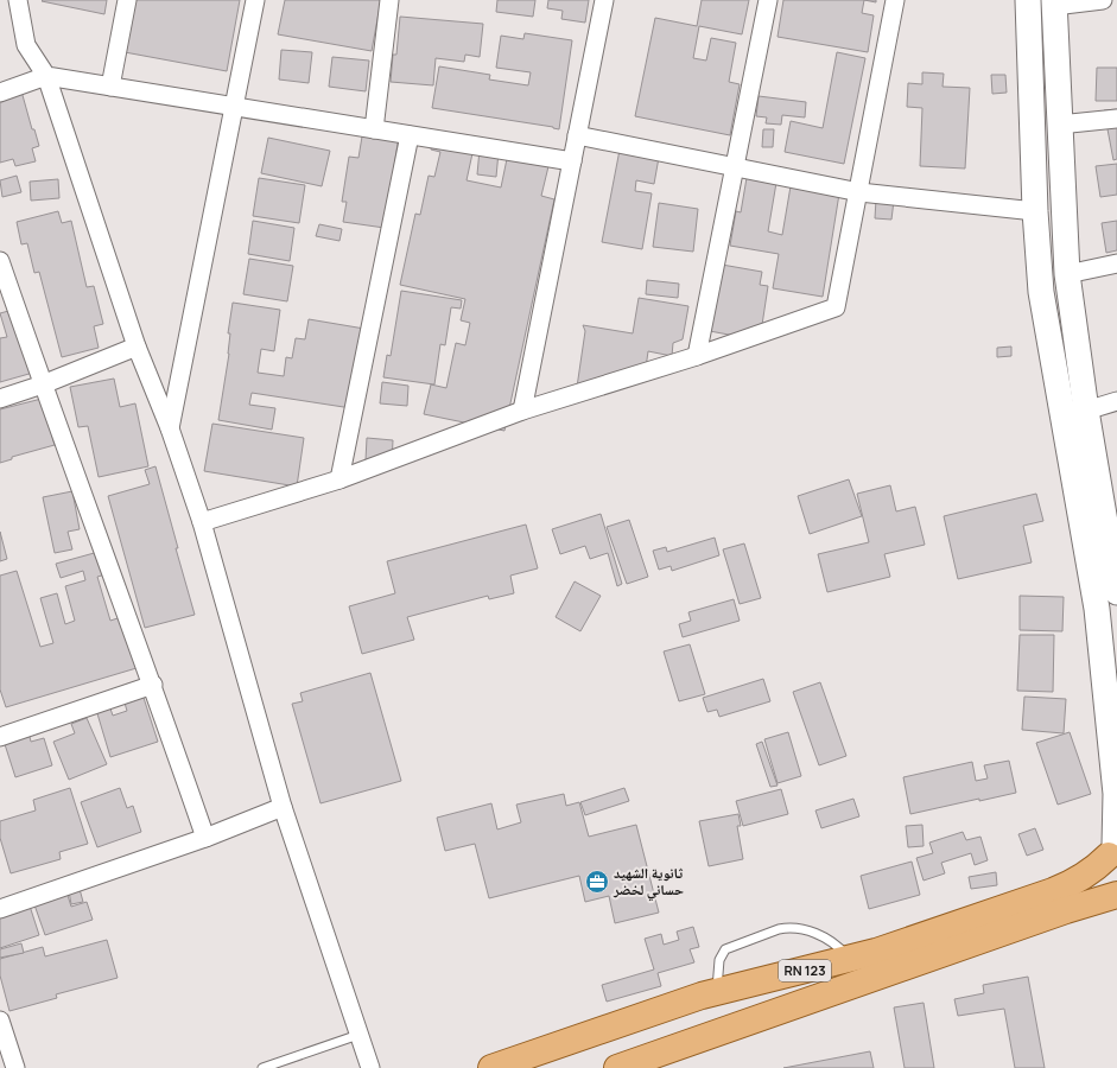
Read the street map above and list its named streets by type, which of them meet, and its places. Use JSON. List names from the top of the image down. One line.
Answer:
{"streets":{"main road":["RN 123"]},"places":{"office":["ثانوية الشهيد حساني لخضر"]}}
